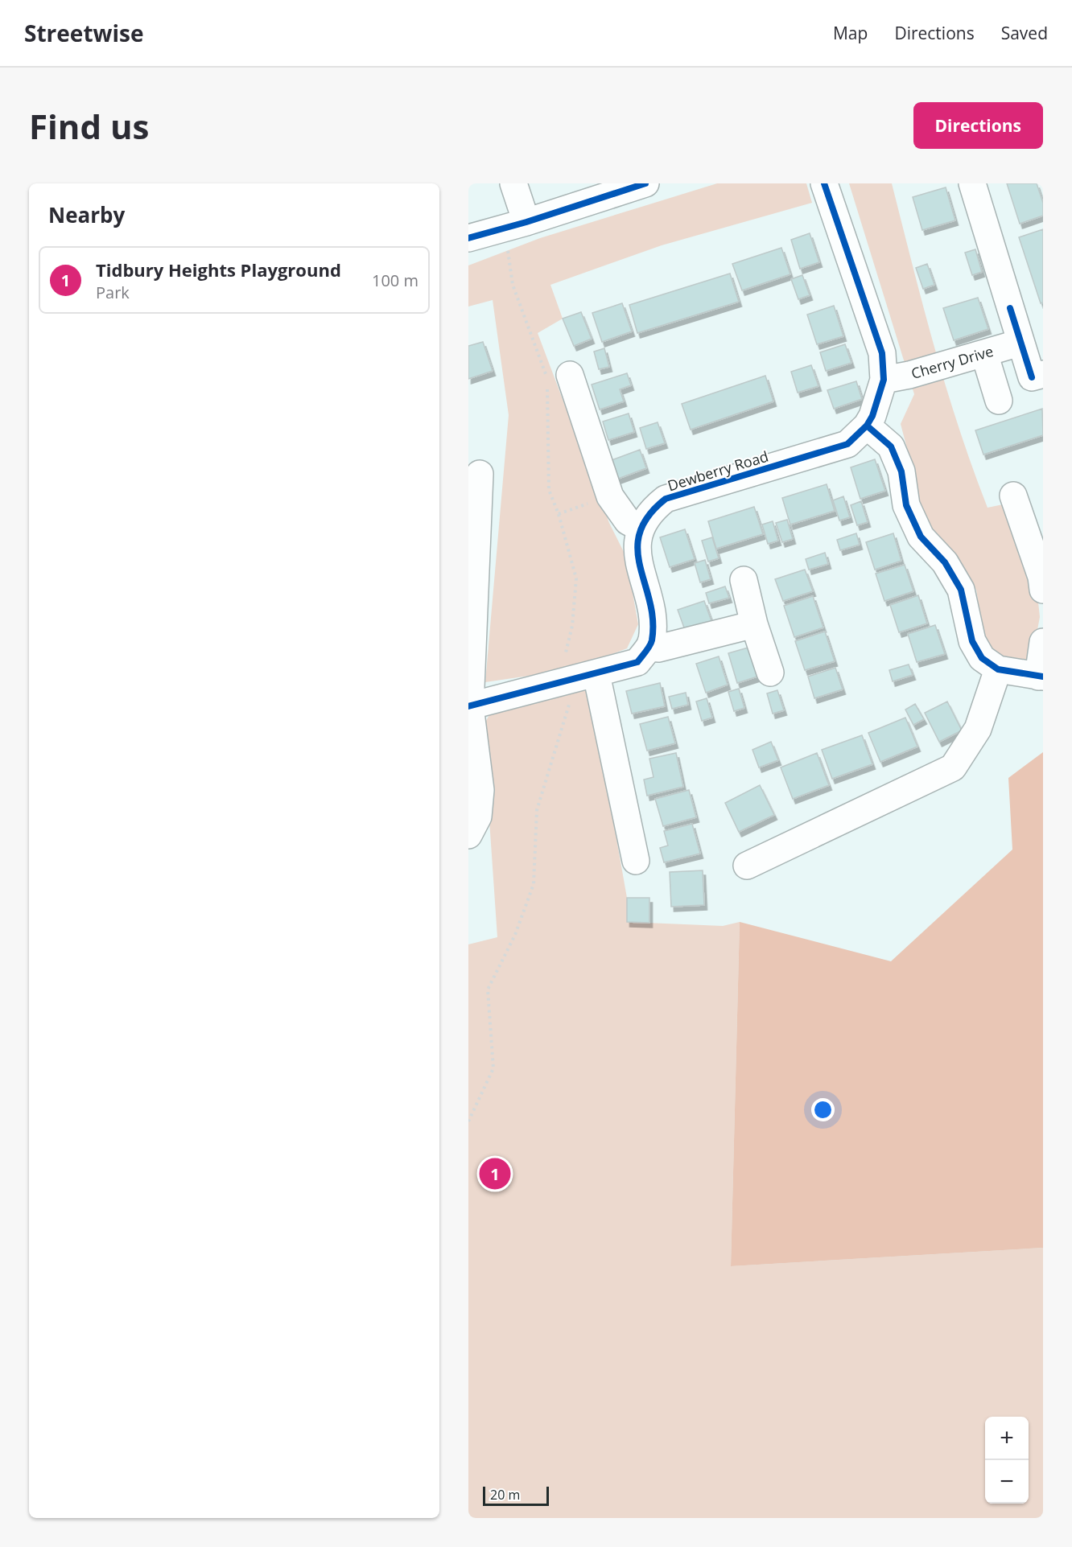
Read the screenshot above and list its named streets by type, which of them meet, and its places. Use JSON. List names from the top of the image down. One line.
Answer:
{"streets":{"street":["Cherry Drive","Dewberry Road"]},"crossings":[["Cherry Drive","Dewberry Road"]],"scale_bar":"20 m","page":{"header":"Streetwise","nav":["Map","Directions","Saved"],"buttons":"Directions","title":"Find us","heading":"Nearby","list":[{"mark":"1","name":"Tidbury Heights Playground","note":"Park","value":"100 m"}],"pins":"1","map_buttons":["+","−"],"scale":"20 m"}}
